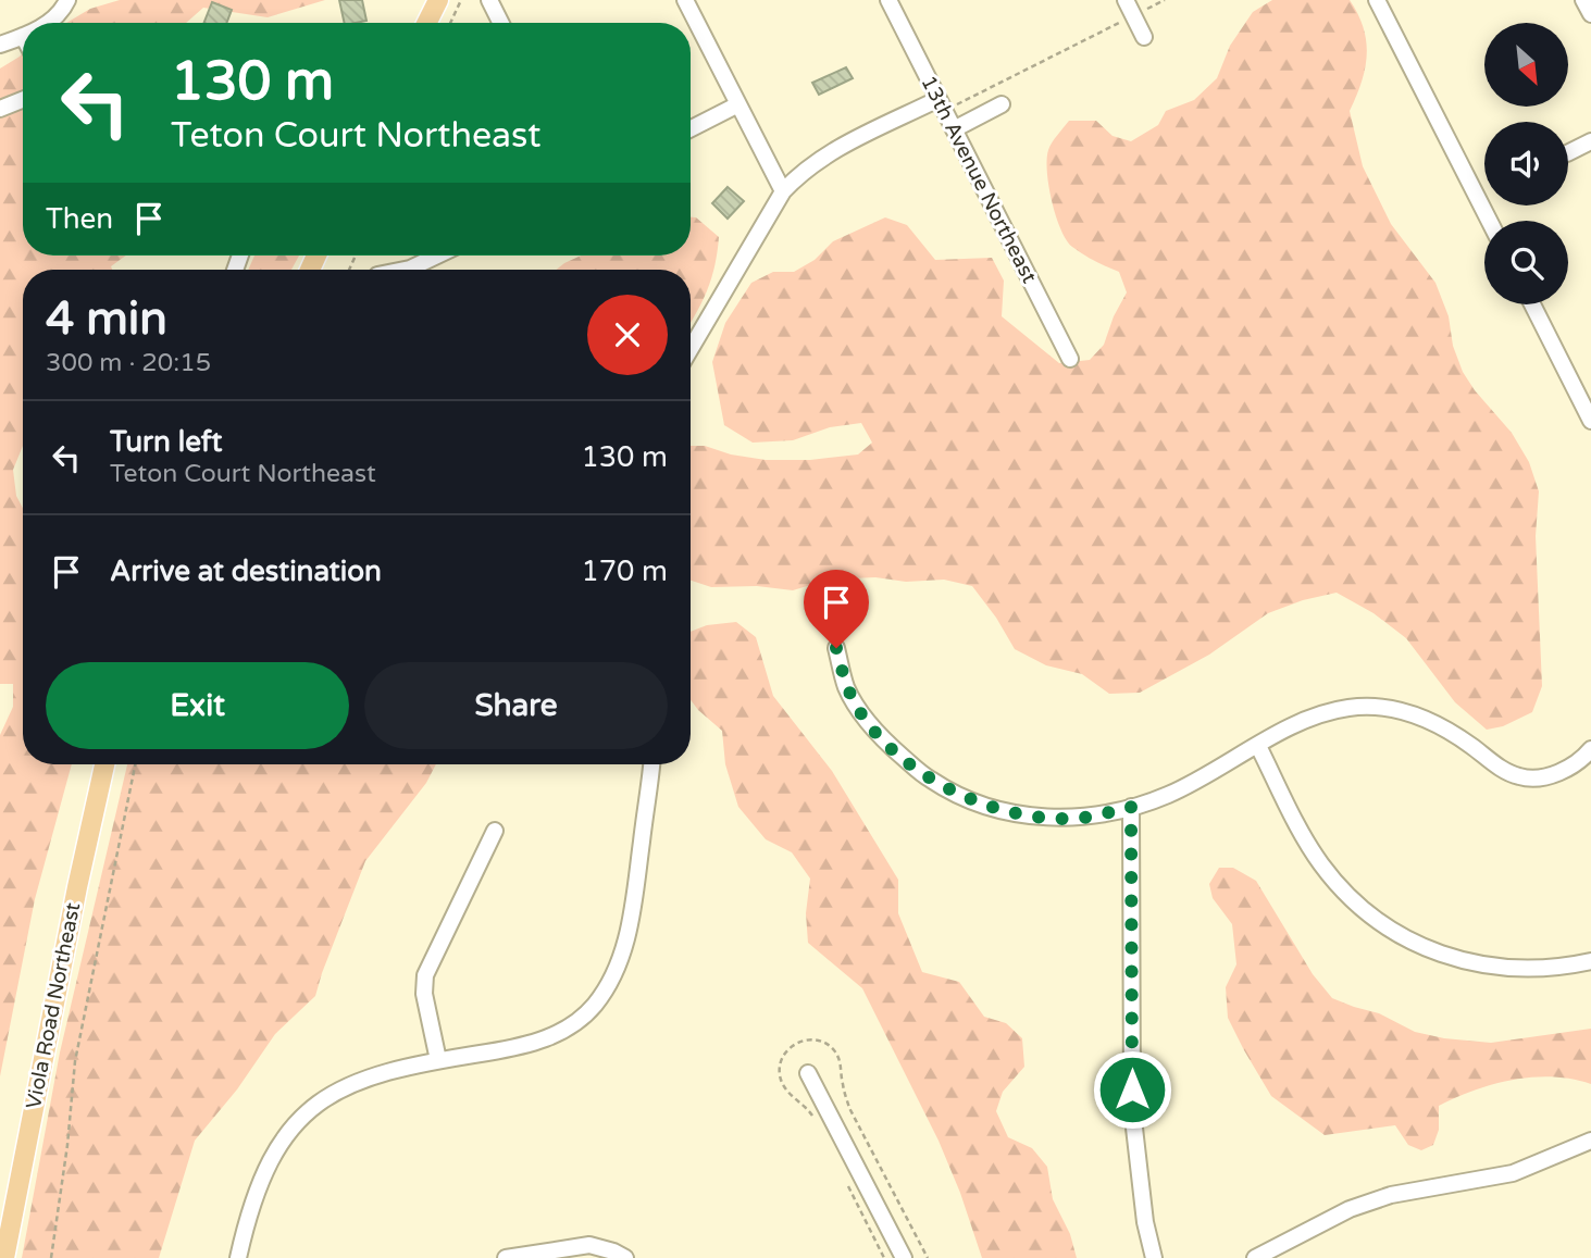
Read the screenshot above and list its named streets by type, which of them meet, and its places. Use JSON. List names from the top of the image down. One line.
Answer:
{"streets":{"main road":["Viola Road Northeast"],"street":["13th Avenue Northeast"]},"north":"bottom right","page":{"turn":["130 m","Teton Court Northeast"],"then":"Then","heading":["4 min","300 m · 20:15"],"list":[{"name":"Turn left","note":"Teton Court Northeast","value":"130 m"},{"name":"Arrive at destination","value":"170 m"}],"buttons":["Exit","Share"]}}
